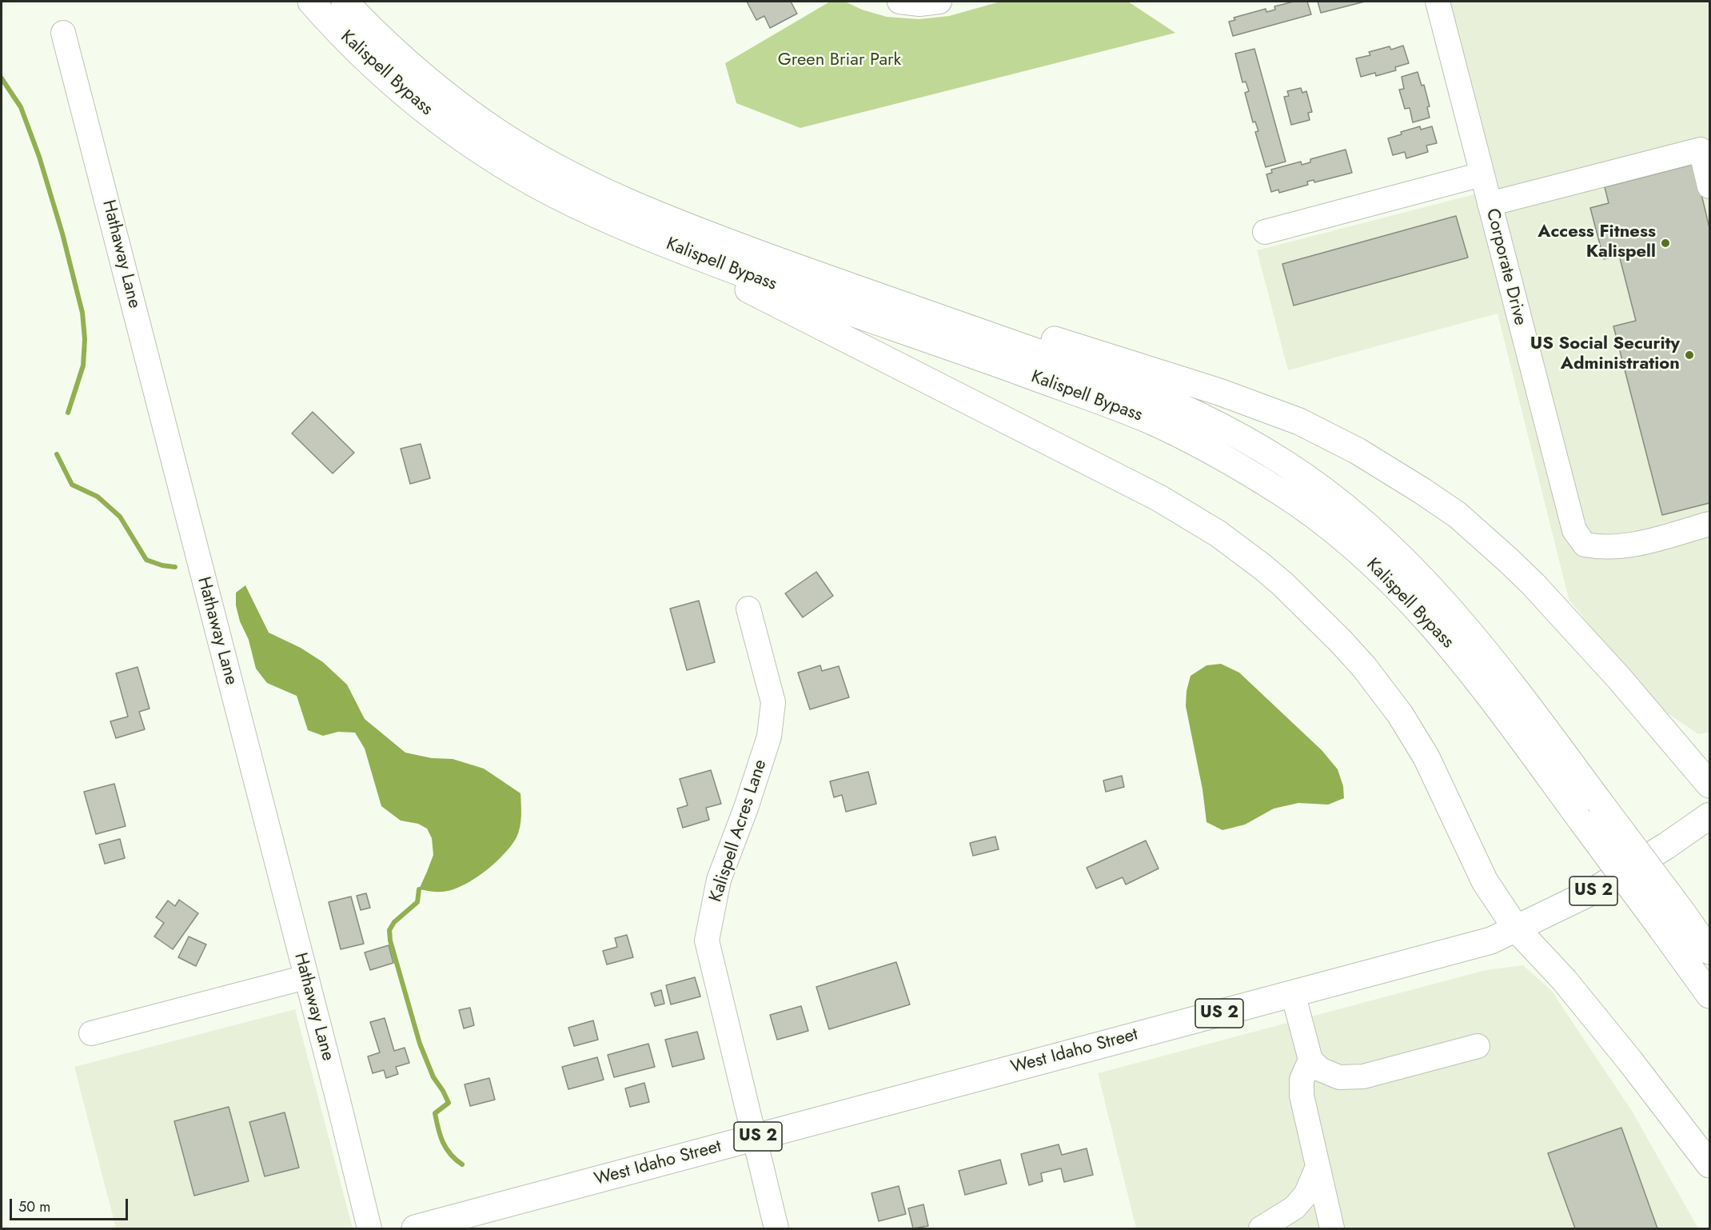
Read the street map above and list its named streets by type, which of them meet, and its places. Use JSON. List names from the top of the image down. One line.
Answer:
{"streets":{"highway":["Kalispell Bypass","US 2","West Idaho Street"],"street":["Hathaway Lane","Corporate Drive","Kalispell Acres Lane"]},"crossings":[["Kalispell Acres Lane","West Idaho Street"]],"parks":["Green Briar Park"],"places":["Access Fitness Kalispell","US Social Security Administration"],"scale_bar":"50 m"}
